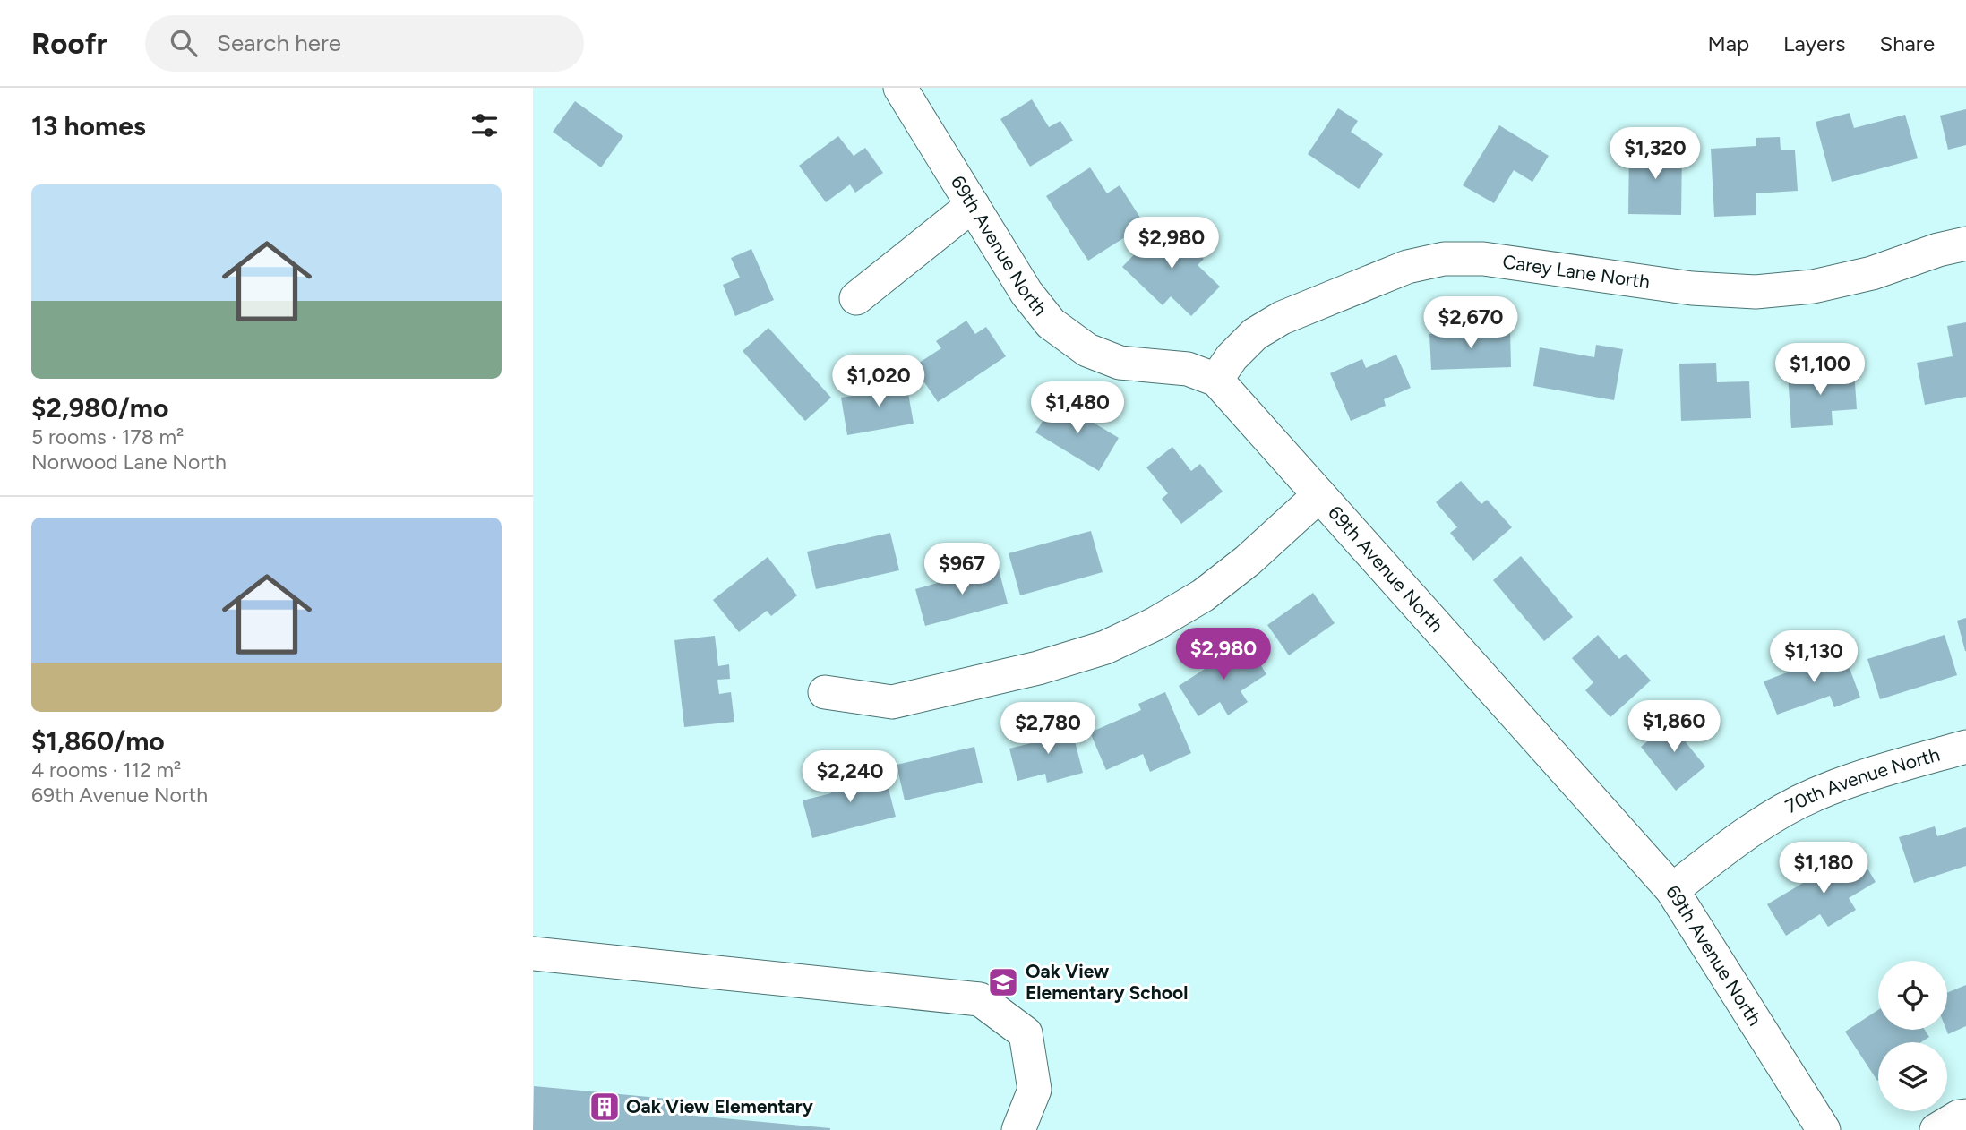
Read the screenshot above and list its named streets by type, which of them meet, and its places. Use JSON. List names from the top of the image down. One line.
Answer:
{"streets":{"street":["69th Avenue North","Carey Lane North","70th Avenue North"]},"crossings":[["69th Avenue North","Carey Lane North"],["69th Avenue North","70th Avenue North"]],"places":{"school or university":["Oak View Elementary School"],"building":["Oak View Elementary"]},"page":{"header":"Roofr","search":"Search here","nav":["Map","Layers","Share"],"heading":"13 homes","price":["$1,320","$2,980","$2,670","$1,100","$1,020","$1,480","$967","$2,980","$1,130","$1,860","$2,780","$2,240","$1,180"],"list":[{"name":"$2,980/mo","note":"5 rooms · 178 m² · Norwood Lane North"},{"name":"$1,860/mo","note":"4 rooms · 112 m² · 69th Avenue North"}]}}
